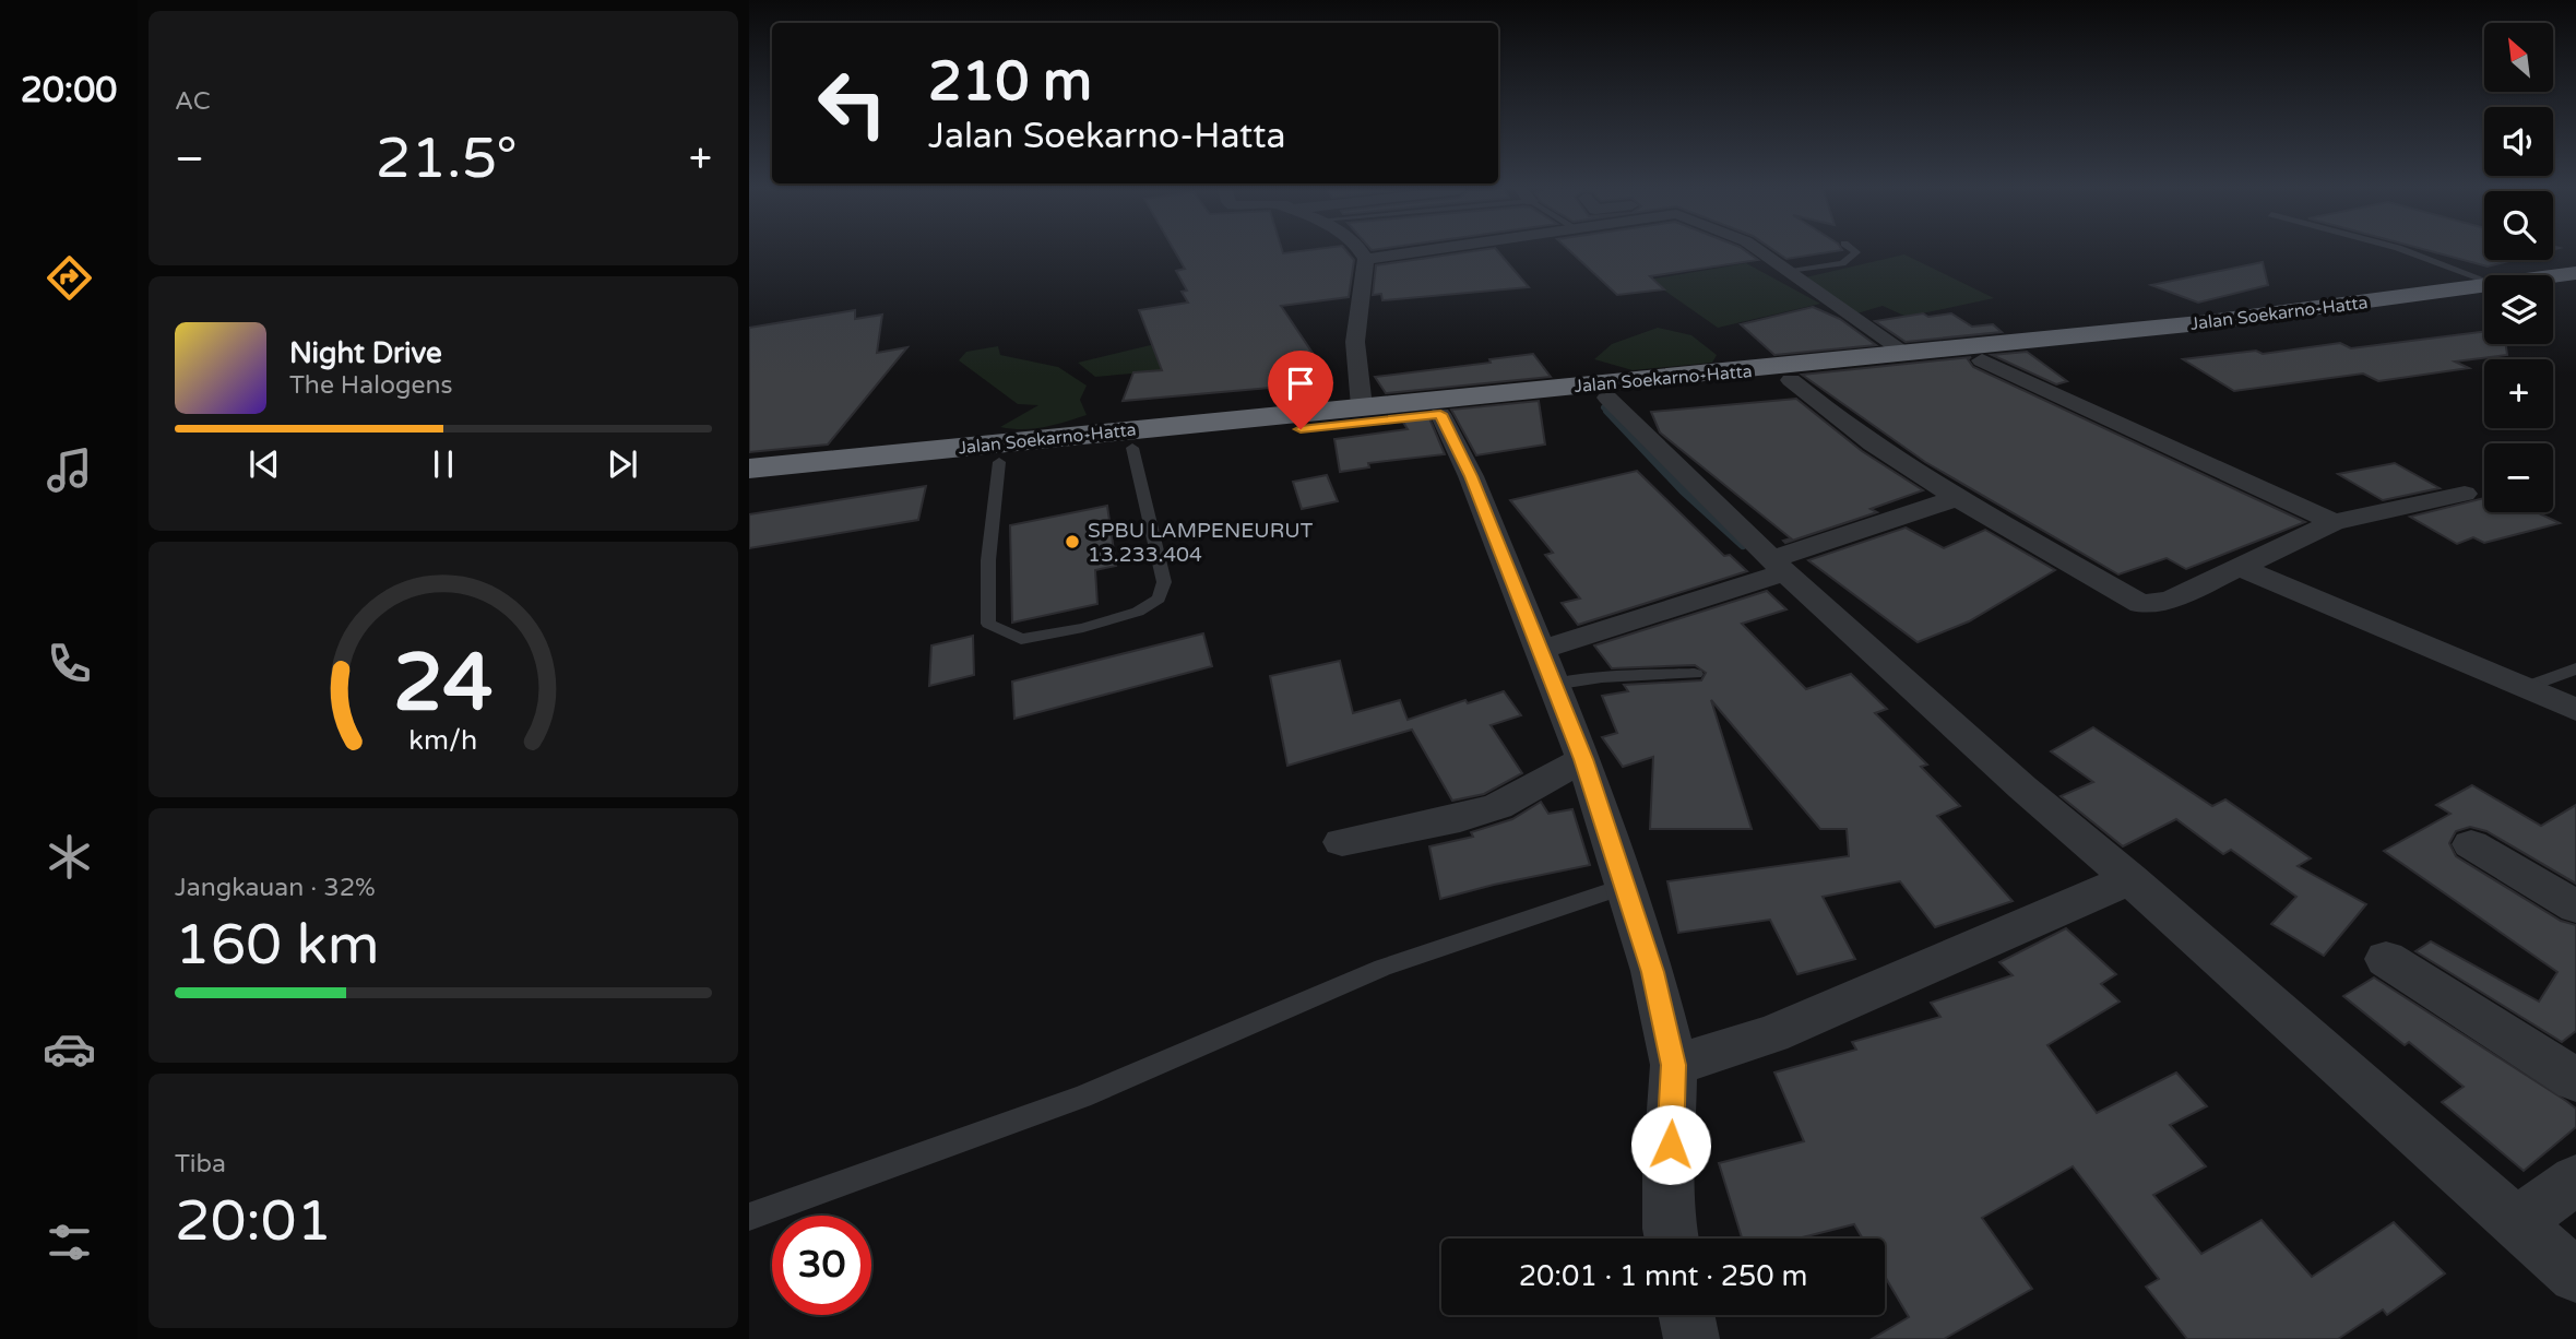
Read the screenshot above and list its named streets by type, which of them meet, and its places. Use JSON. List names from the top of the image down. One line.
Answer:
{"streets":{"highway":["Jalan Soekarno-Hatta"]},"places":["SPBU LAMPENEURUT 13.233.404"],"north":"top left","page":{"tabs":"20:00","tile":["AC",["Jangkauan · 32%","160 km"],["Tiba","20:01"]],"map_buttons":["+","−"],"turn":["210 m","Jalan Soekarno-Hatta"],"heat":["−","21.5°","+"],"song":["Night Drive","The Halogens"],"limit":"30","trip":"20:01 · 1 mnt · 250 m","gauge":["24","km/h"]}}
